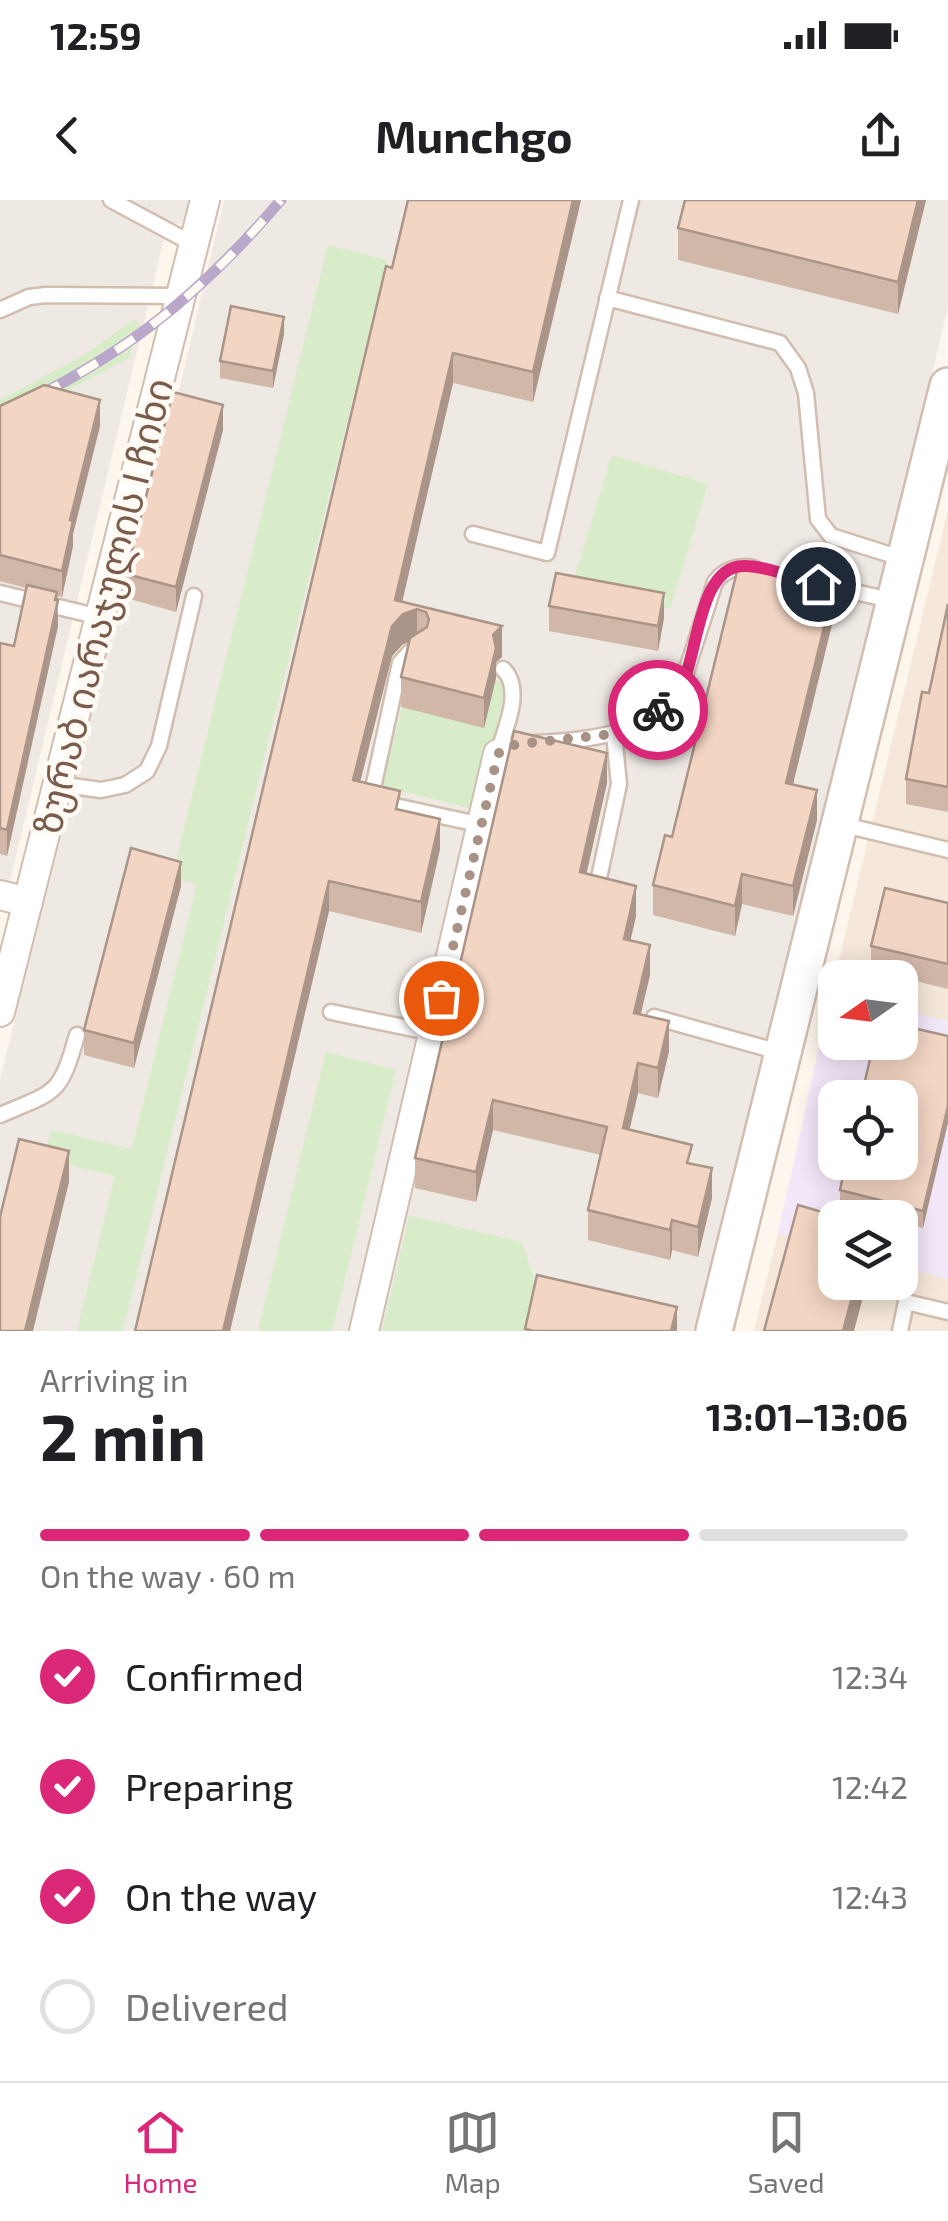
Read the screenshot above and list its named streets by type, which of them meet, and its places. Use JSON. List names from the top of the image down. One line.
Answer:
{"streets":{"street":["ზურაბ იარაჯულის I ჩიხი"]},"north":"left","page":{"status":"12:59","header":"Munchgo","heading":["2 min","Arriving in","13:01–13:06"],"bar":"On the way · 60 m","list":[["Confirmed","12:34"],["Preparing","12:42"],["On the way","12:43"],"Delivered"],"tabs":["Home","Map","Saved"]}}
